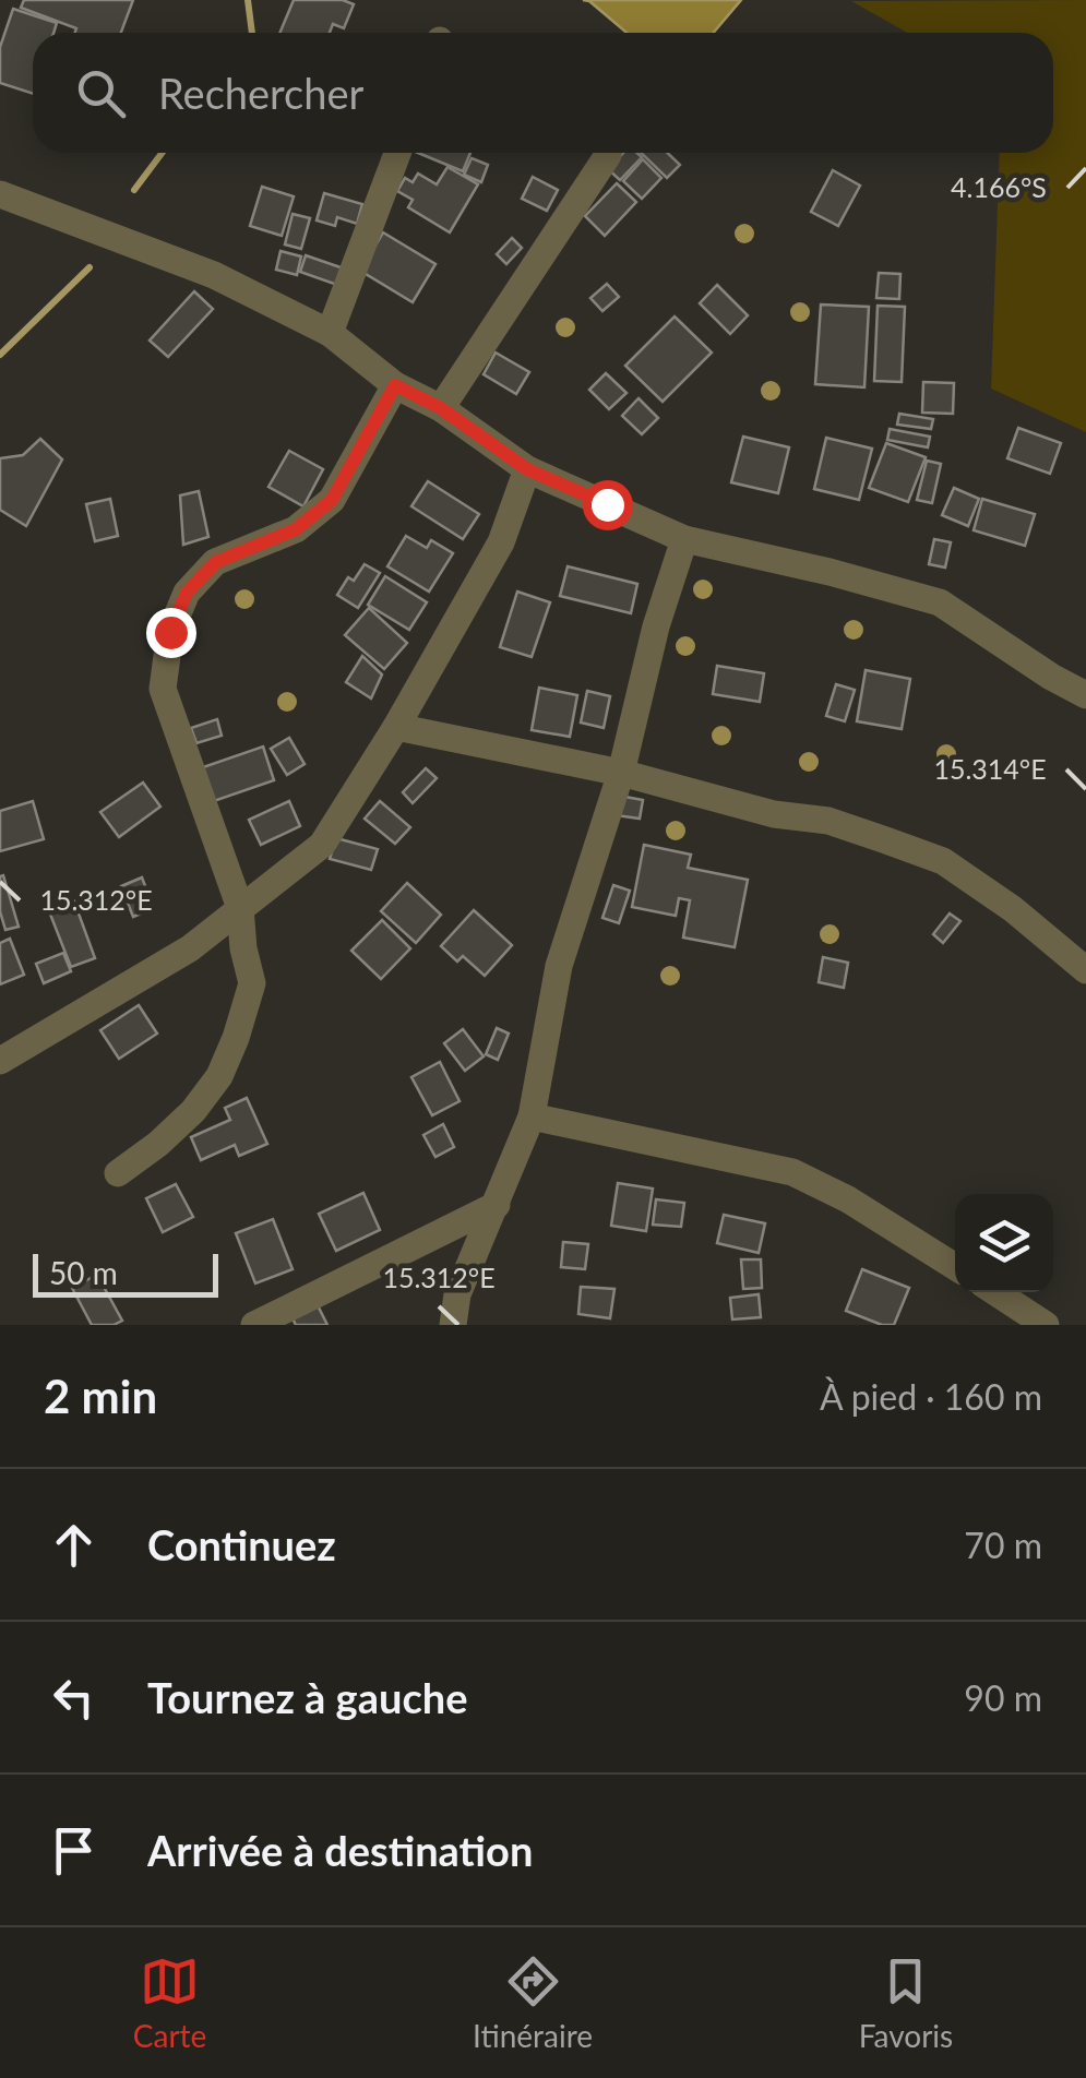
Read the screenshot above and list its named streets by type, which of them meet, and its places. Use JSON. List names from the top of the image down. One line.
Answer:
{"scale_bar":"50 m","page":{"search":"Rechercher","scale":"50 m","heading":["2 min","À pied · 160 m"],"list":[["Continuez","70 m"],["Tournez à gauche","90 m"],"Arrivée à destination"],"nav":["Carte","Itinéraire","Favoris"]},"coordinates":["4.166°S","15.314°E","15.312°E"]}
